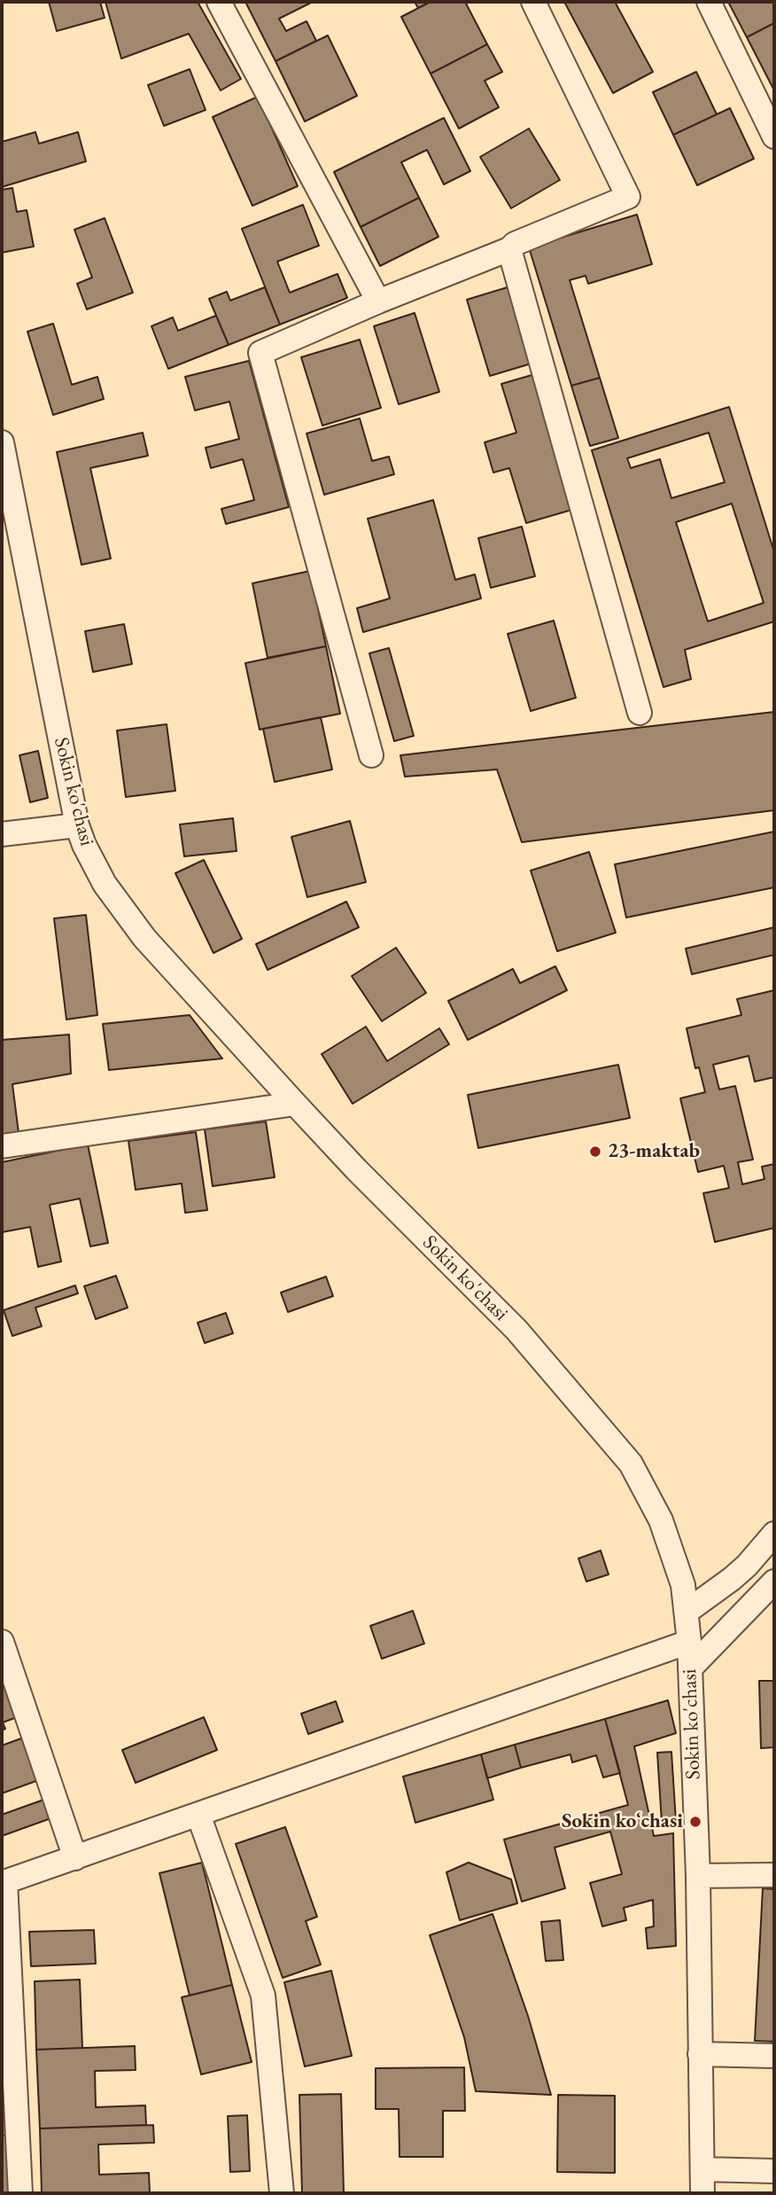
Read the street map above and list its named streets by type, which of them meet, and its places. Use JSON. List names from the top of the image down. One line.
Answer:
{"streets":{"street":["Sokin ko'chasi"]},"places":["23-maktab","Sokin koʻchasi"]}
